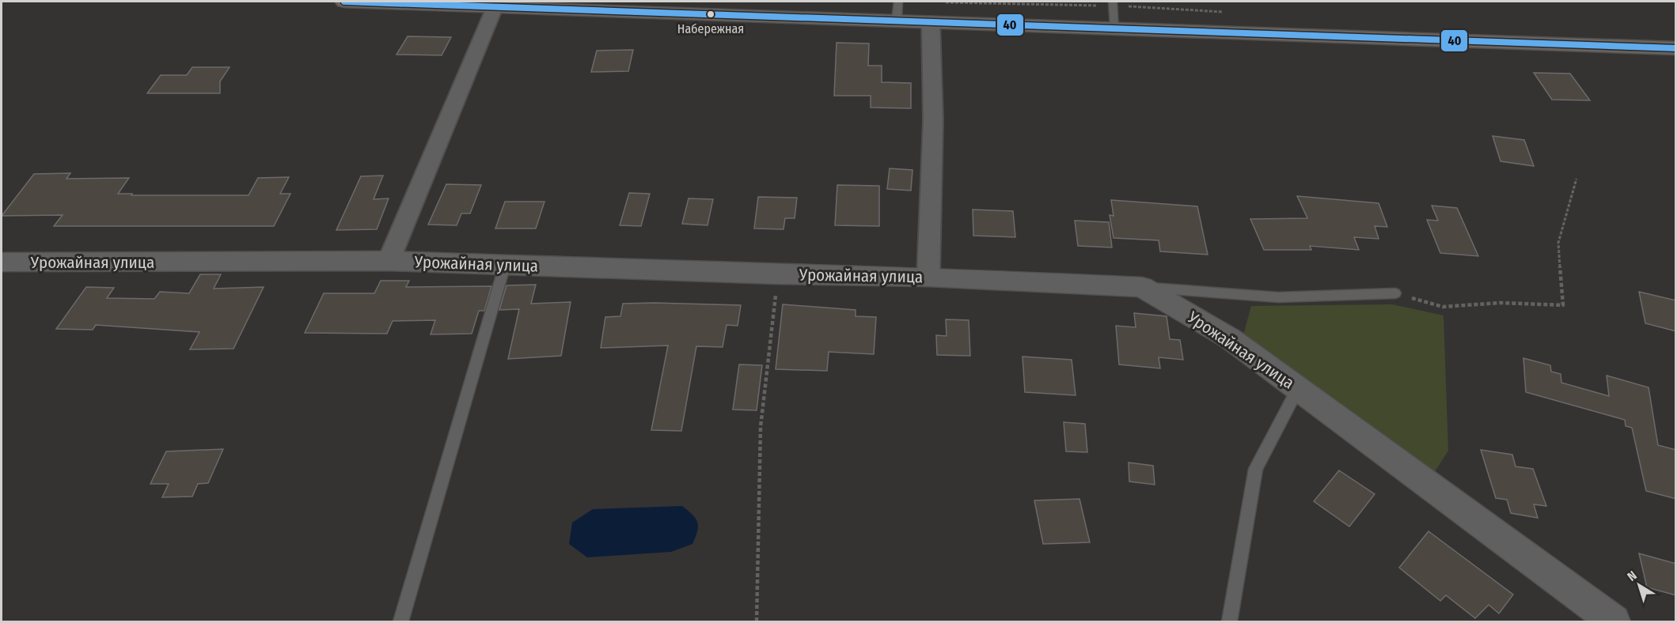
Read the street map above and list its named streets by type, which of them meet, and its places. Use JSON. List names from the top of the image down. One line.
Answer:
{"streets":{"street":["Урожайная улица"]},"places":["Набережная"],"lines":["transit line 40"],"north":"top left"}
